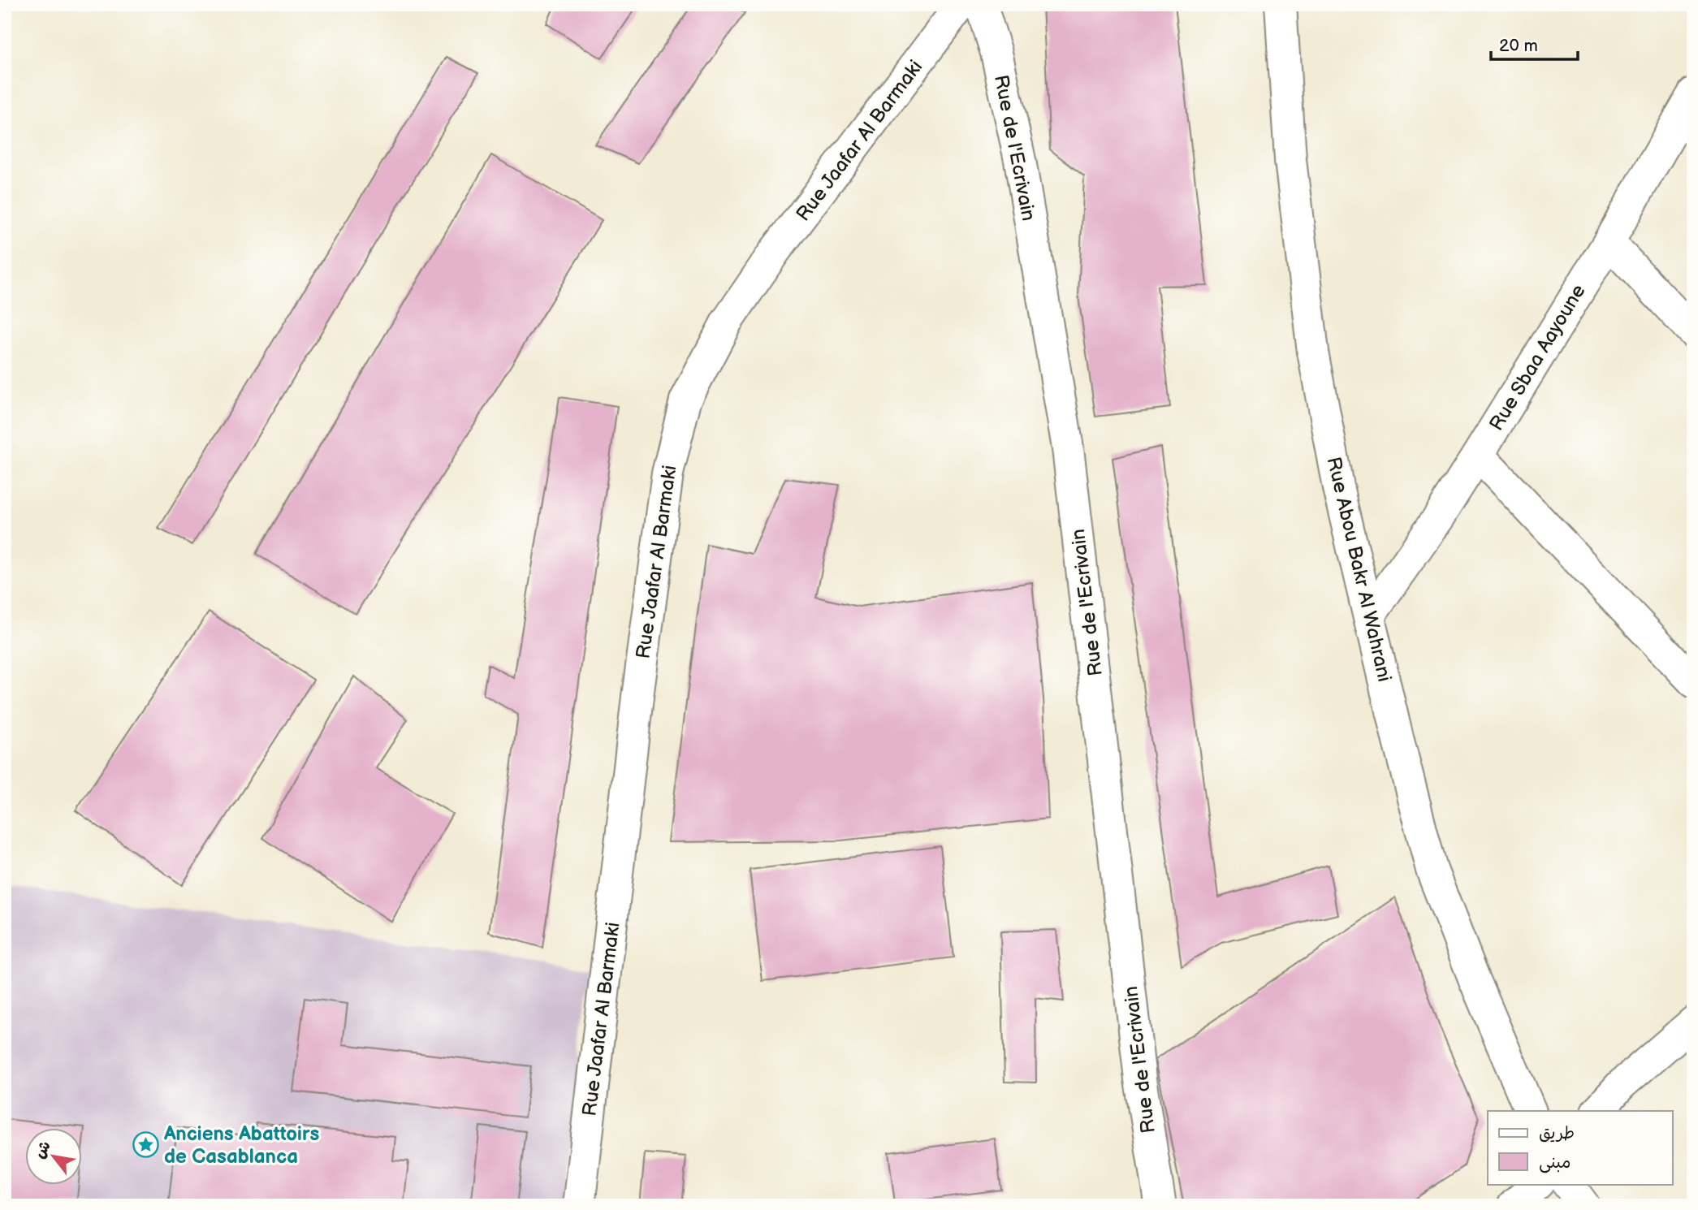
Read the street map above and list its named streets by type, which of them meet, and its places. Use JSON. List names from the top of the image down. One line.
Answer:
{"streets":{"street":["Rue Jaafar Al Barmaki","Rue de l'Ecrivain","Rue Sbaa Aayoune","Rue Abou Bakr Al Wahrani"]},"crossings":[["Rue Sbaa Aayoune","Rue Abou Bakr Al Wahrani"]],"places":{"place":["Anciens Abattoirs de Casablanca"]},"legend":["طريق","مبنى"],"scale_bar":"20 m","north":"top left"}
